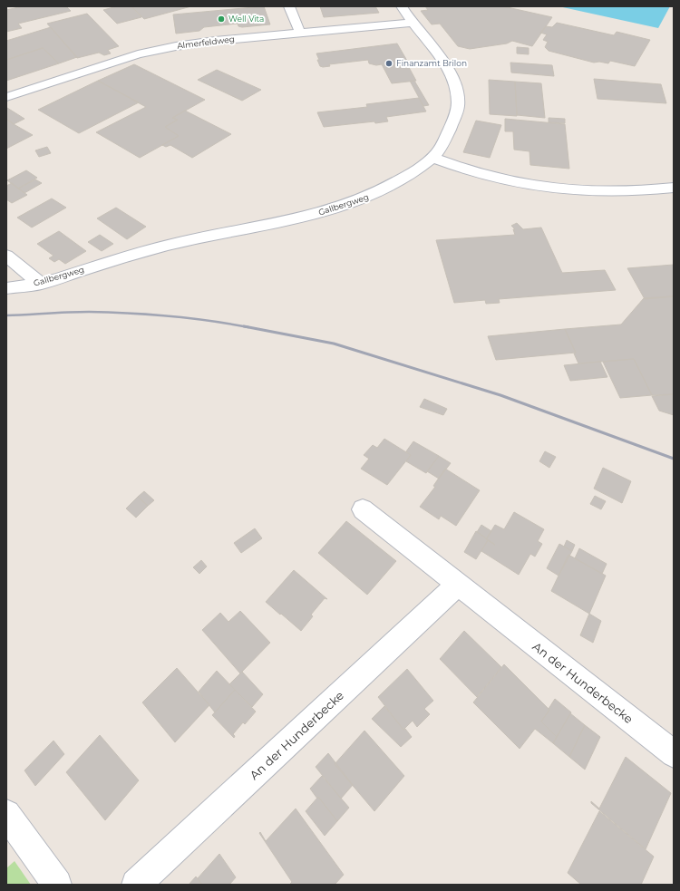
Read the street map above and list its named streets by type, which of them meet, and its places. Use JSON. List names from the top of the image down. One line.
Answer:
{"streets":{"street":["Almerfeldweg","Gallbergweg","An der Hunderbecke"]},"places":["Well Vita","Finanzamt Brilon"]}
